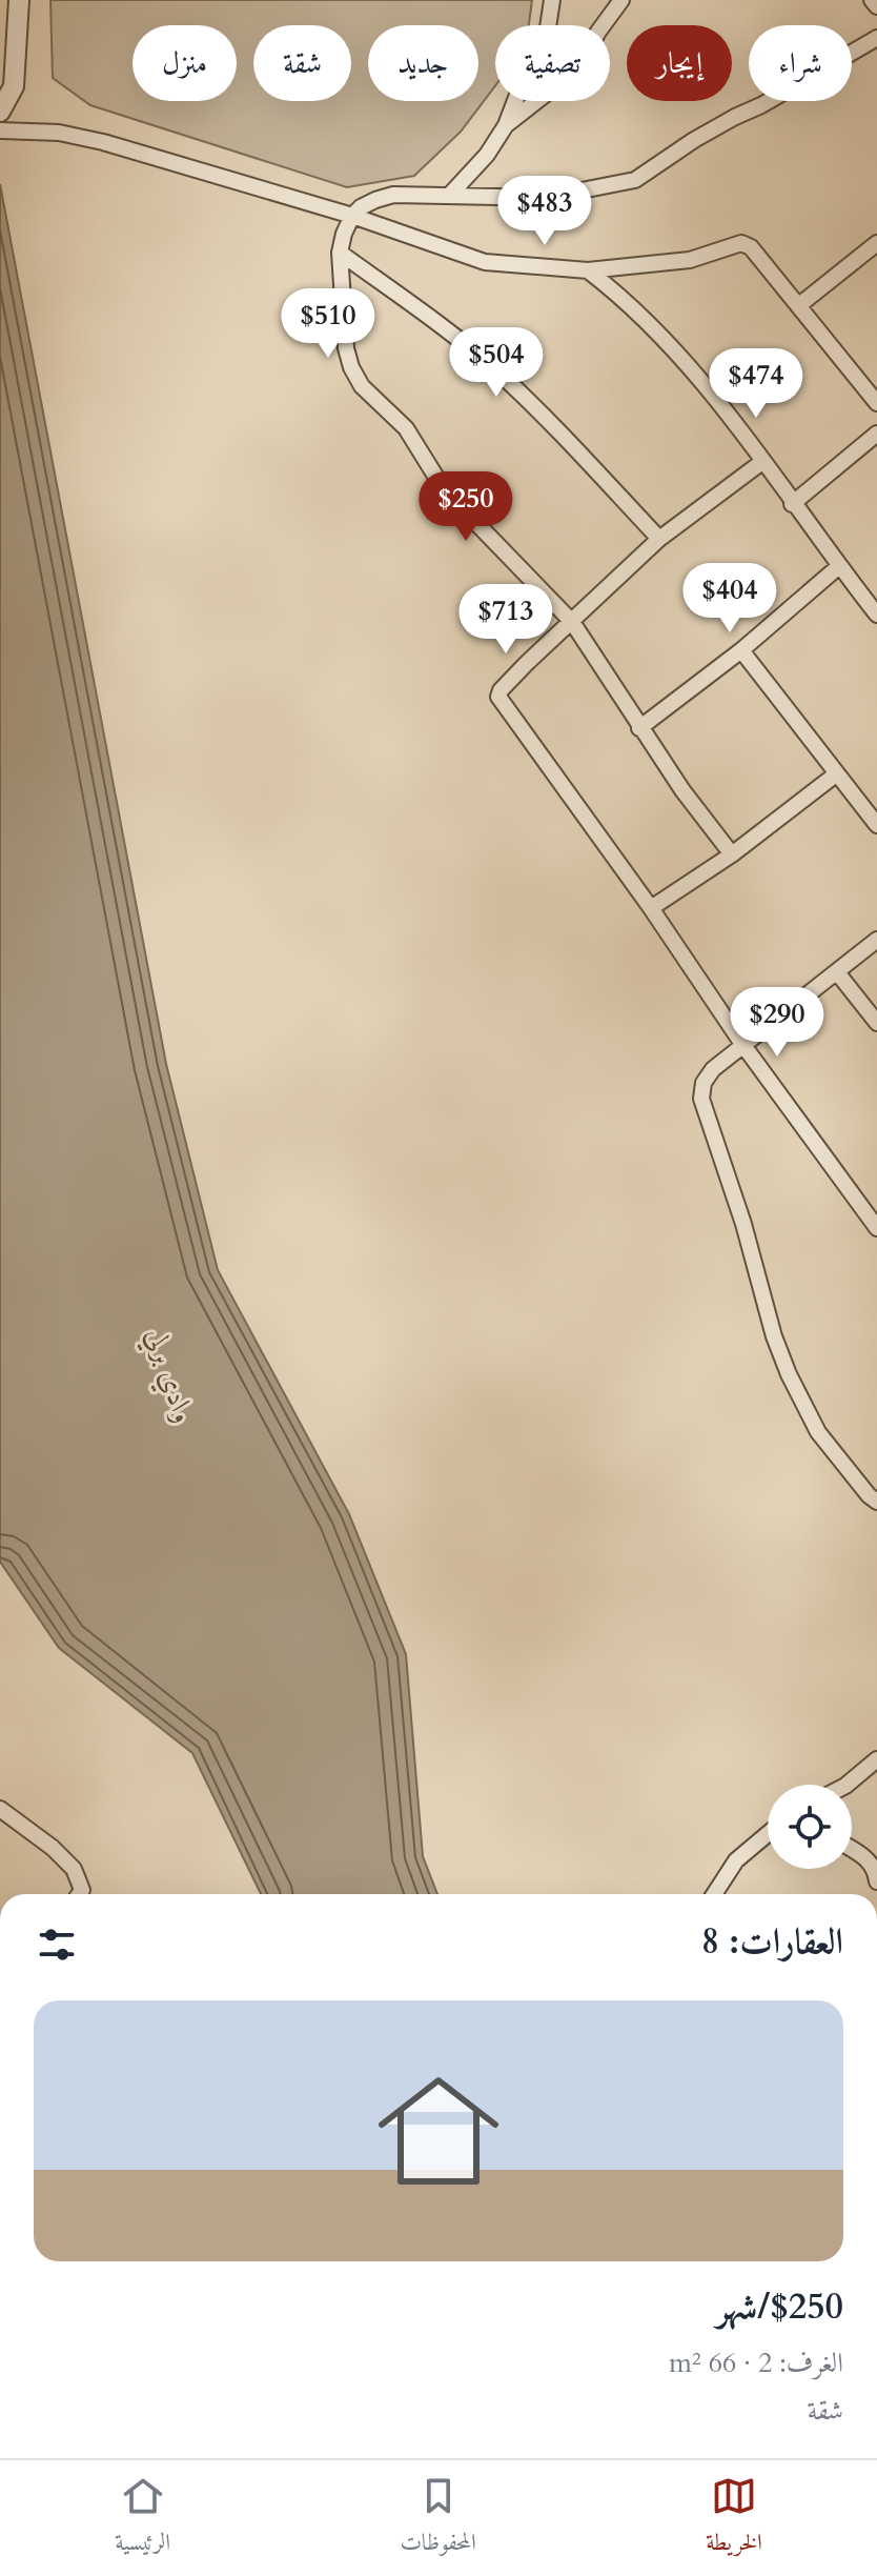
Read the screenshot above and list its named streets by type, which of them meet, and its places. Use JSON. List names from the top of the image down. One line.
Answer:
{"water":["وادي برلي"],"page":{"chip":["شراء","إيجار","تصفية","جديد","شقة","منزل"],"price":["$483","$510","$504","$474","$250","$404","$713","$290"],"heading":"العقارات: 8","list":[{"name":"$250/شهر","note":"الغرف: 2 · 66 m² · شقة"}],"tabs":["الخريطة","المحفوظات","الرئيسية"]}}
